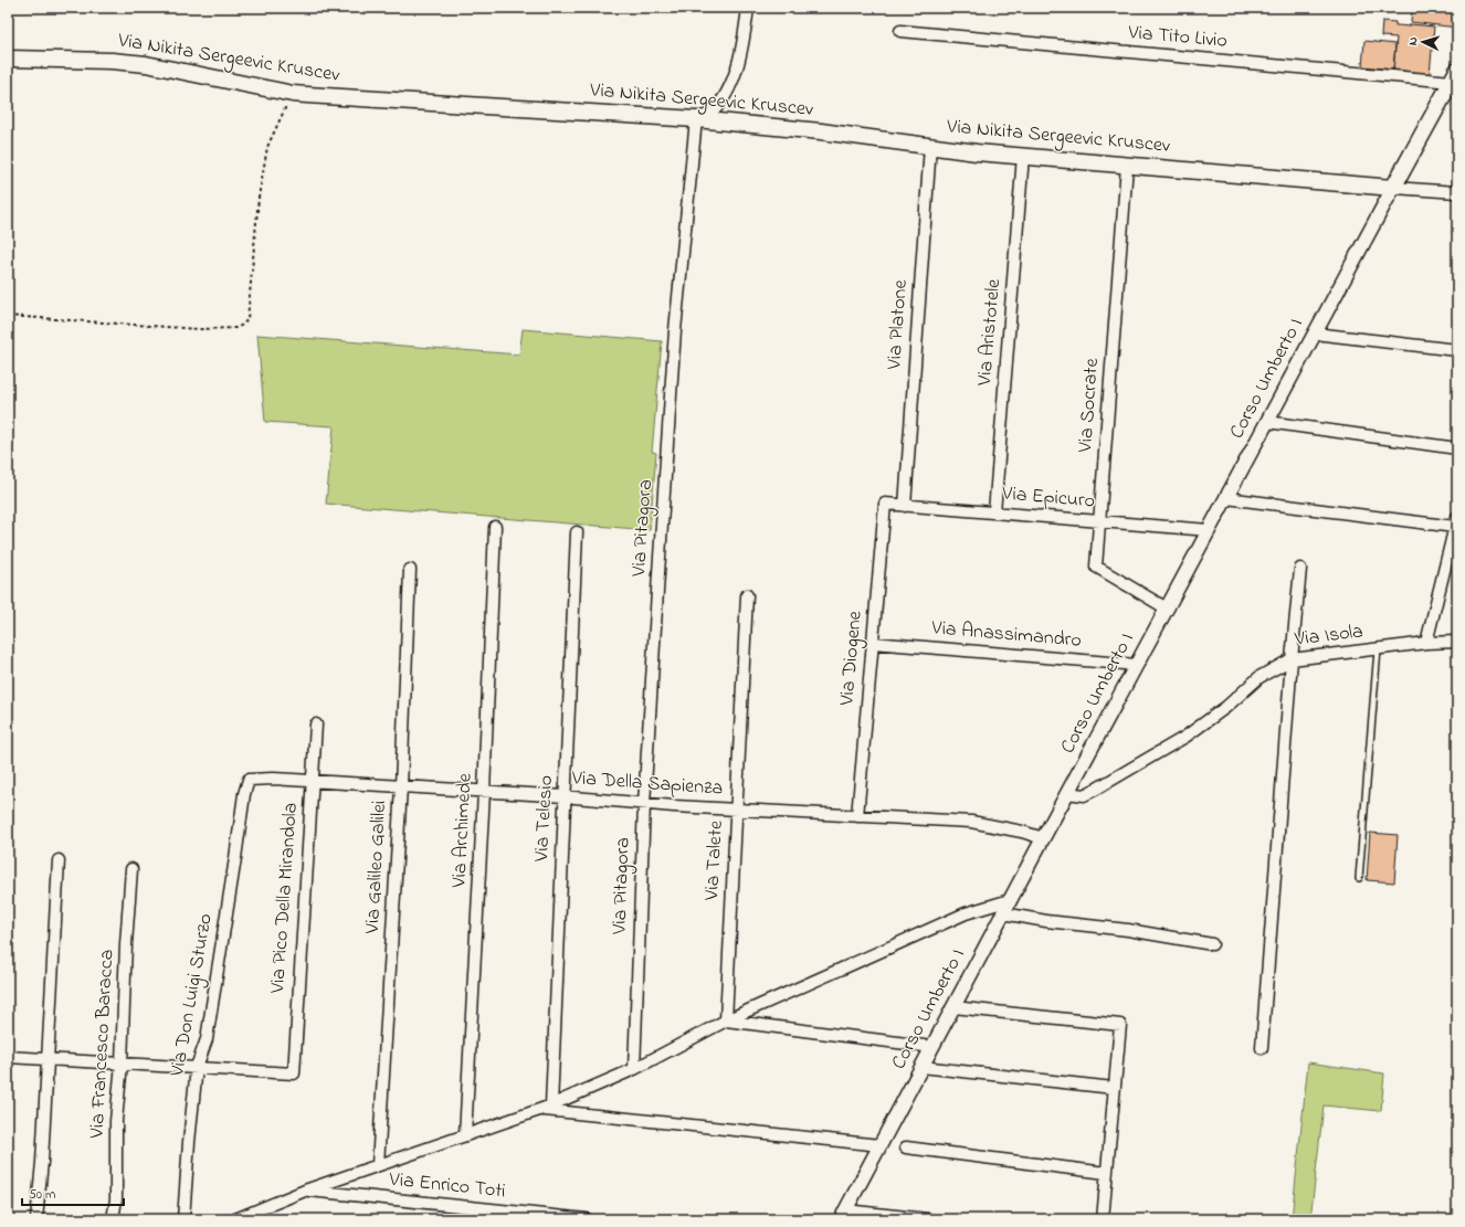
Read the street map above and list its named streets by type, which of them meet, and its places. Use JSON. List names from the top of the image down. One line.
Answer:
{"streets":{"main road":["Via Nikita Sergeevic Kruscev"],"street":["Via Tito Livio","Via Platone","Via Aristotele","Corso Umberto I","Via Socrate","Via Epicuro","Via Pitagora","Via Anassimandro","Via Isola","Via Diogene","Via Della Sapienza","Via Telesio","Via Archimede","Via Talete","Via Galileo Galilei","Via Pico Della Mirandola","Via Don Luigi Sturzo","Via Francesco Baracca","Via Enrico Toti"]},"crossings":[["Via Nikita Sergeevic Kruscev","Via Platone"],["Via Nikita Sergeevic Kruscev","Via Aristotele"],["Via Nikita Sergeevic Kruscev","Corso Umberto I"],["Via Nikita Sergeevic Kruscev","Via Socrate"],["Via Nikita Sergeevic Kruscev","Via Pitagora"],["Via Platone","Via Epicuro"],["Via Aristotele","Via Epicuro"],["Corso Umberto I","Via Socrate"],["Corso Umberto I","Via Epicuro"],["Corso Umberto I","Via Anassimandro"],["Corso Umberto I","Via Isola"],["Corso Umberto I","Via Della Sapienza"],["Via Socrate","Via Epicuro"],["Via Epicuro","Via Diogene"],["Via Pitagora","Via Della Sapienza"],["Via Anassimandro","Via Diogene"],["Via Diogene","Via Della Sapienza"],["Via Della Sapienza","Via Telesio"],["Via Della Sapienza","Via Archimede"],["Via Della Sapienza","Via Talete"],["Via Della Sapienza","Via Galileo Galilei"],["Via Della Sapienza","Via Pico Della Mirandola"],["Via Della Sapienza","Via Don Luigi Sturzo"],["Via Pico Della Mirandola","Via Don Luigi Sturzo"]],"scale_bar":"50 m","north":"left"}
